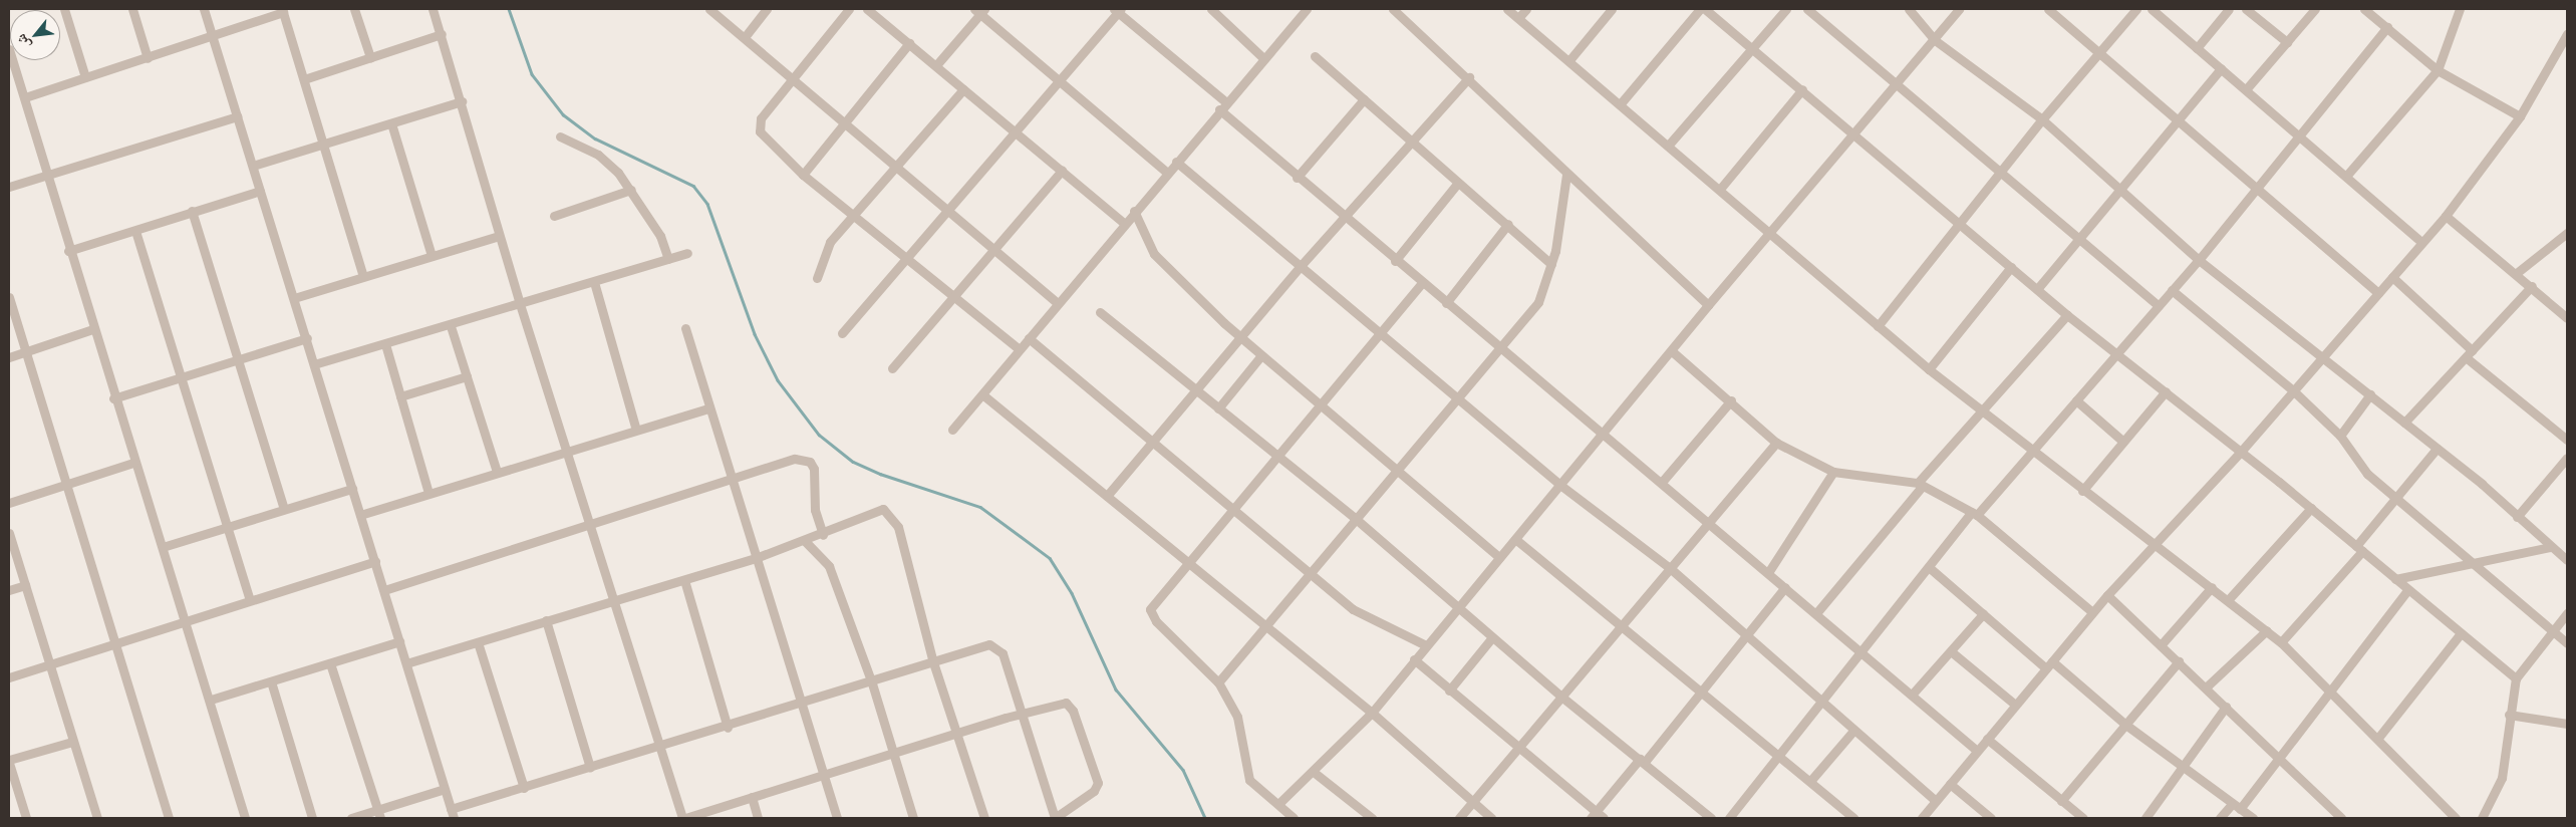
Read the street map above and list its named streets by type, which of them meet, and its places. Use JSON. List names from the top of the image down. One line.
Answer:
{"north":"bottom left"}
